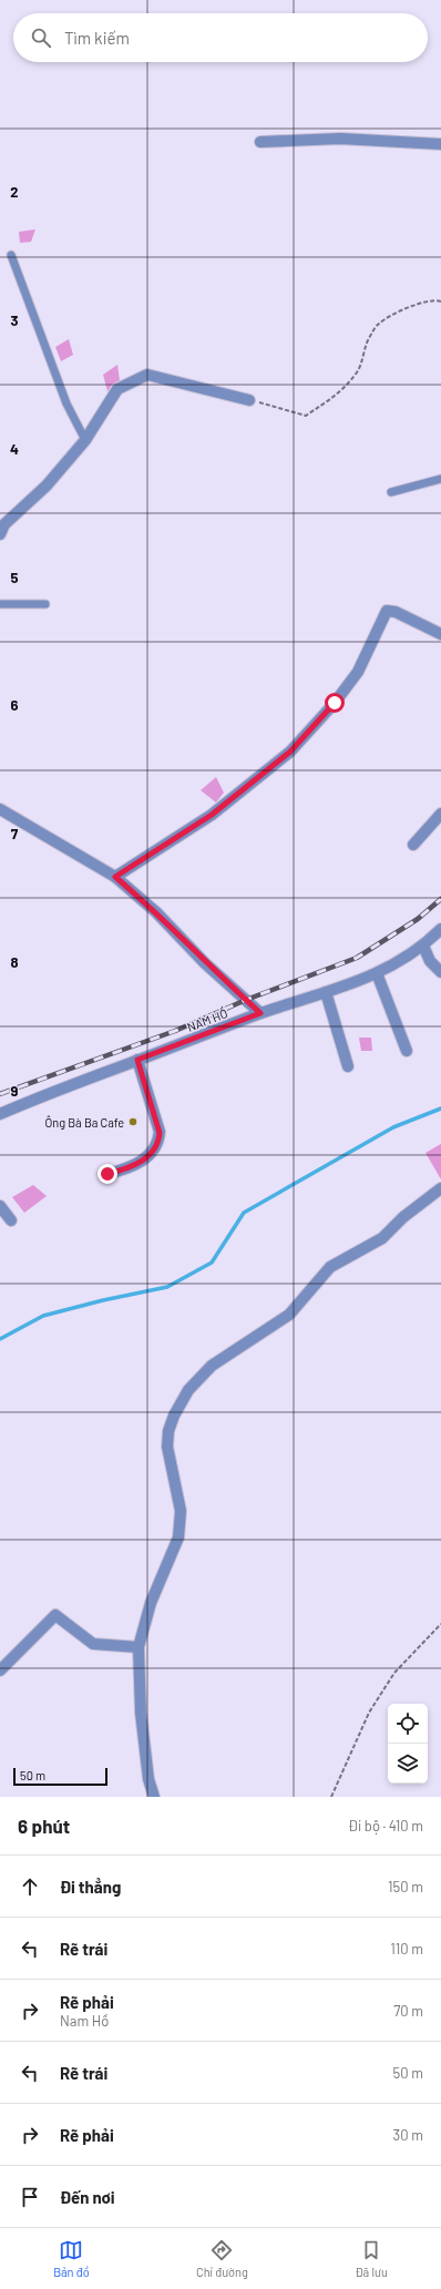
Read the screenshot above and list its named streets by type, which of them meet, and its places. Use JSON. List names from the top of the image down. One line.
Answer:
{"streets":{"street":["NAM HỒ"]},"places":["Ông Bà Ba Cafe"],"scale_bar":"50 m","page":{"search":"Tìm kiếm","scale":"50 m","heading":["6 phút","Đi bộ · 410 m"],"list":[["Đi thẳng","150 m"],["Rẽ trái","110 m"],["Rẽ phải","Nam Hồ","70 m"],["Rẽ trái","50 m"],["Rẽ phải","30 m"],"Đến nơi"],"nav":["Bản đồ","Chỉ đường","Đã lưu"]},"grid":{"rows":["2","3","4","5","6","7","8","9"]}}
